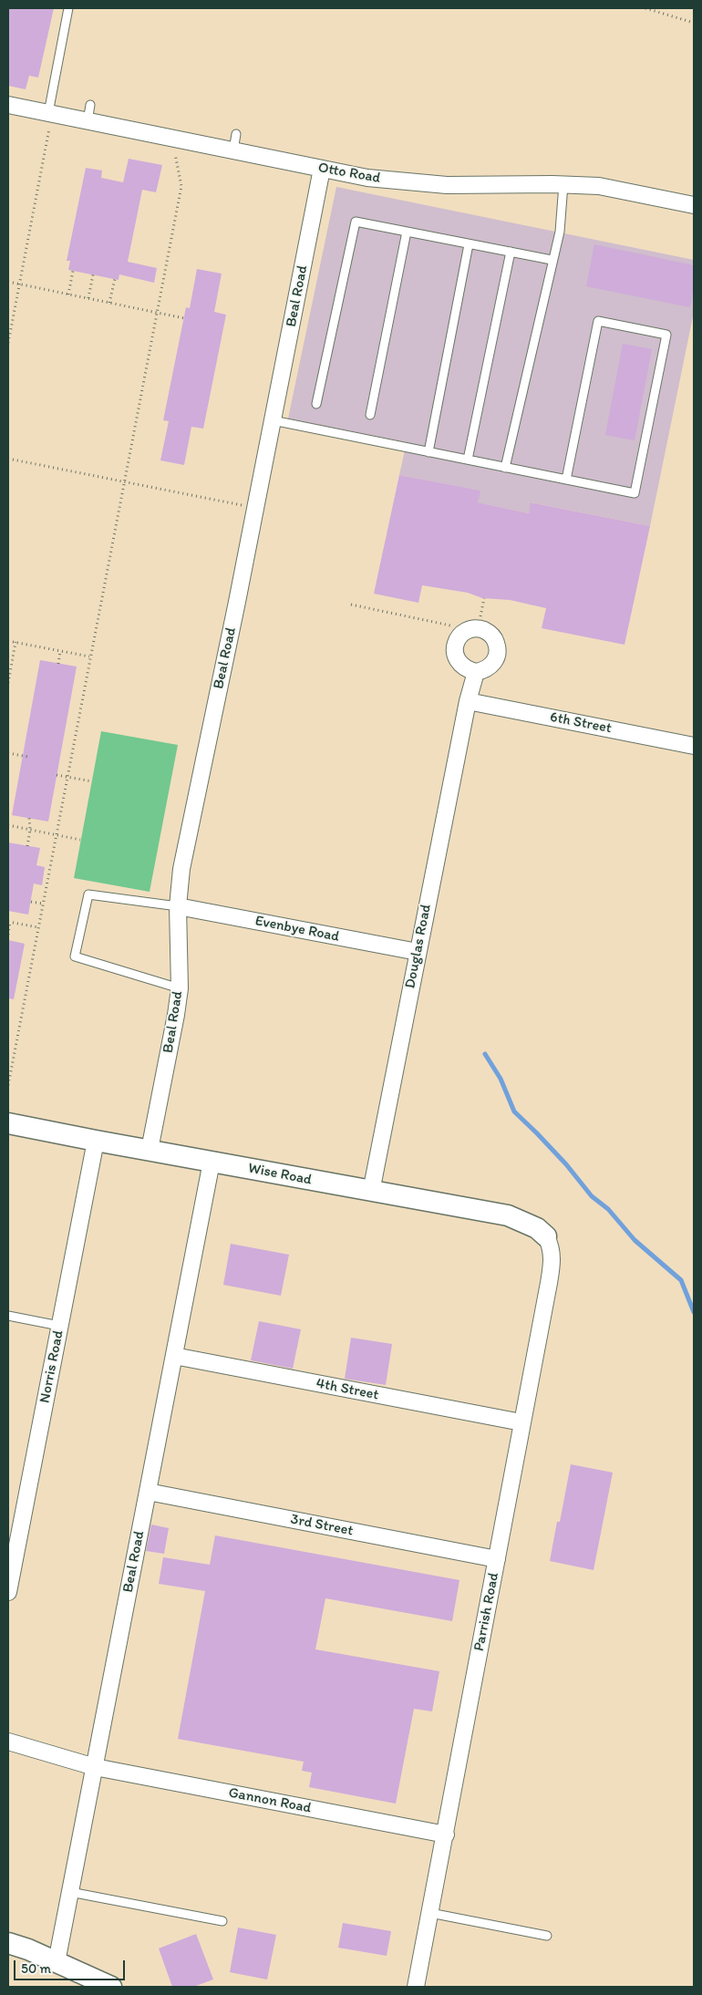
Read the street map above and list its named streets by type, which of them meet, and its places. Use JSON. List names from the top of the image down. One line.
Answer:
{"streets":{"street":["Otto Road","Beal Road","6th Street","Evenbye Road","Douglas Road","Wise Road","Norris Road","4th Street","3rd Street","Parrish Road","Gannon Road"]},"crossings":[["Otto Road","Beal Road"],["Beal Road","Evenbye Road"],["Beal Road","Wise Road"],["Beal Road","4th Street"],["Beal Road","3rd Street"],["Beal Road","Gannon Road"],["6th Street","Douglas Road"],["Evenbye Road","Douglas Road"],["Douglas Road","Wise Road"],["Wise Road","Norris Road"],["Wise Road","Parrish Road"],["4th Street","Parrish Road"],["3rd Street","Parrish Road"],["Parrish Road","Gannon Road"]],"scale_bar":"50 m"}
